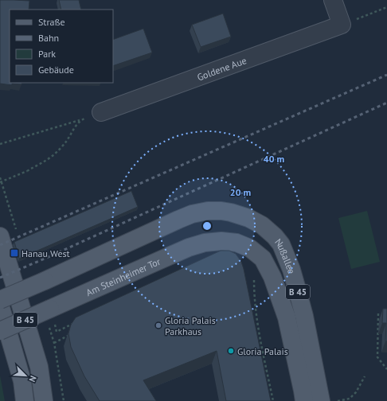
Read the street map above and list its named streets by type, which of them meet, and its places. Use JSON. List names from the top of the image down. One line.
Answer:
{"streets":{"main road":["Nußallee","Am Steinheimer Tor","B 45"],"street":["Goldene Aue"]},"crossings":[["Nußallee","Am Steinheimer Tor"]],"places":{"transit":["Hanau West"],"other":["Gloria Palais Parkhaus","Gloria Palais"]},"legend":["Straße","Bahn","Park","Gebäude"],"north":"bottom right","rings":["40 m","20 m"]}
